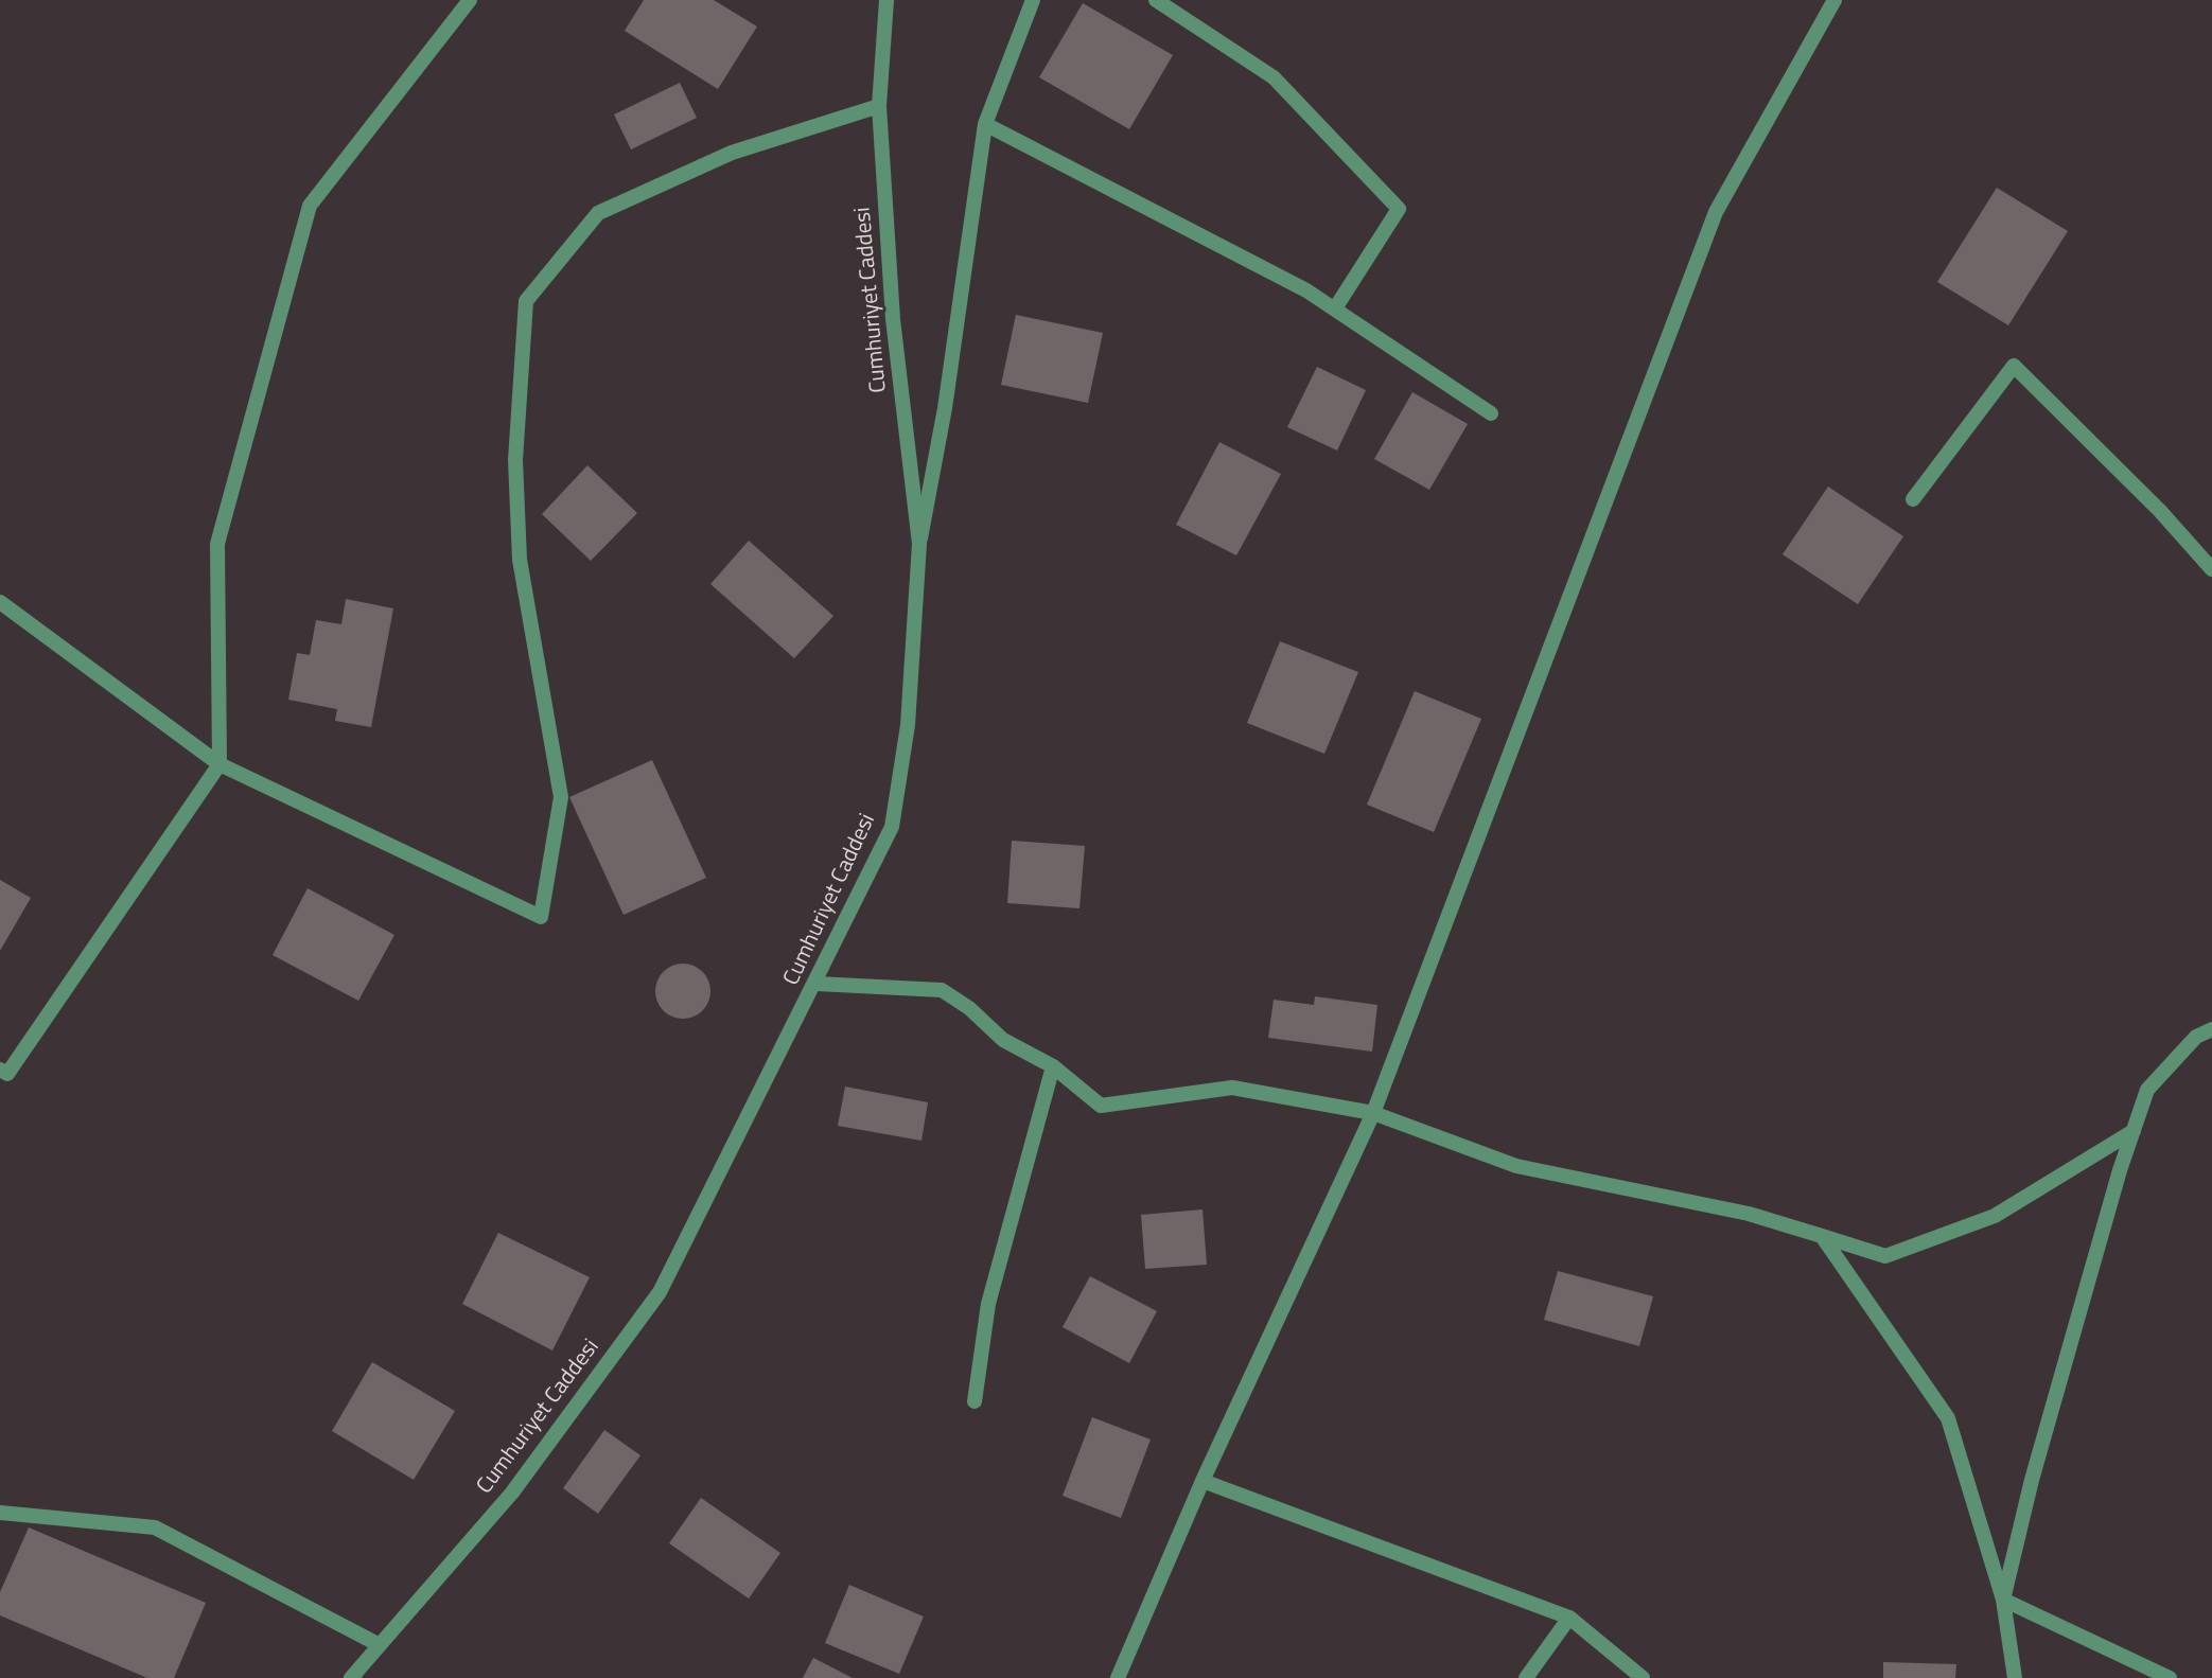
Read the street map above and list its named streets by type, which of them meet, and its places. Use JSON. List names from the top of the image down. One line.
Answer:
{"streets":{"street":["Cumhuriyet Caddesi"]}}
